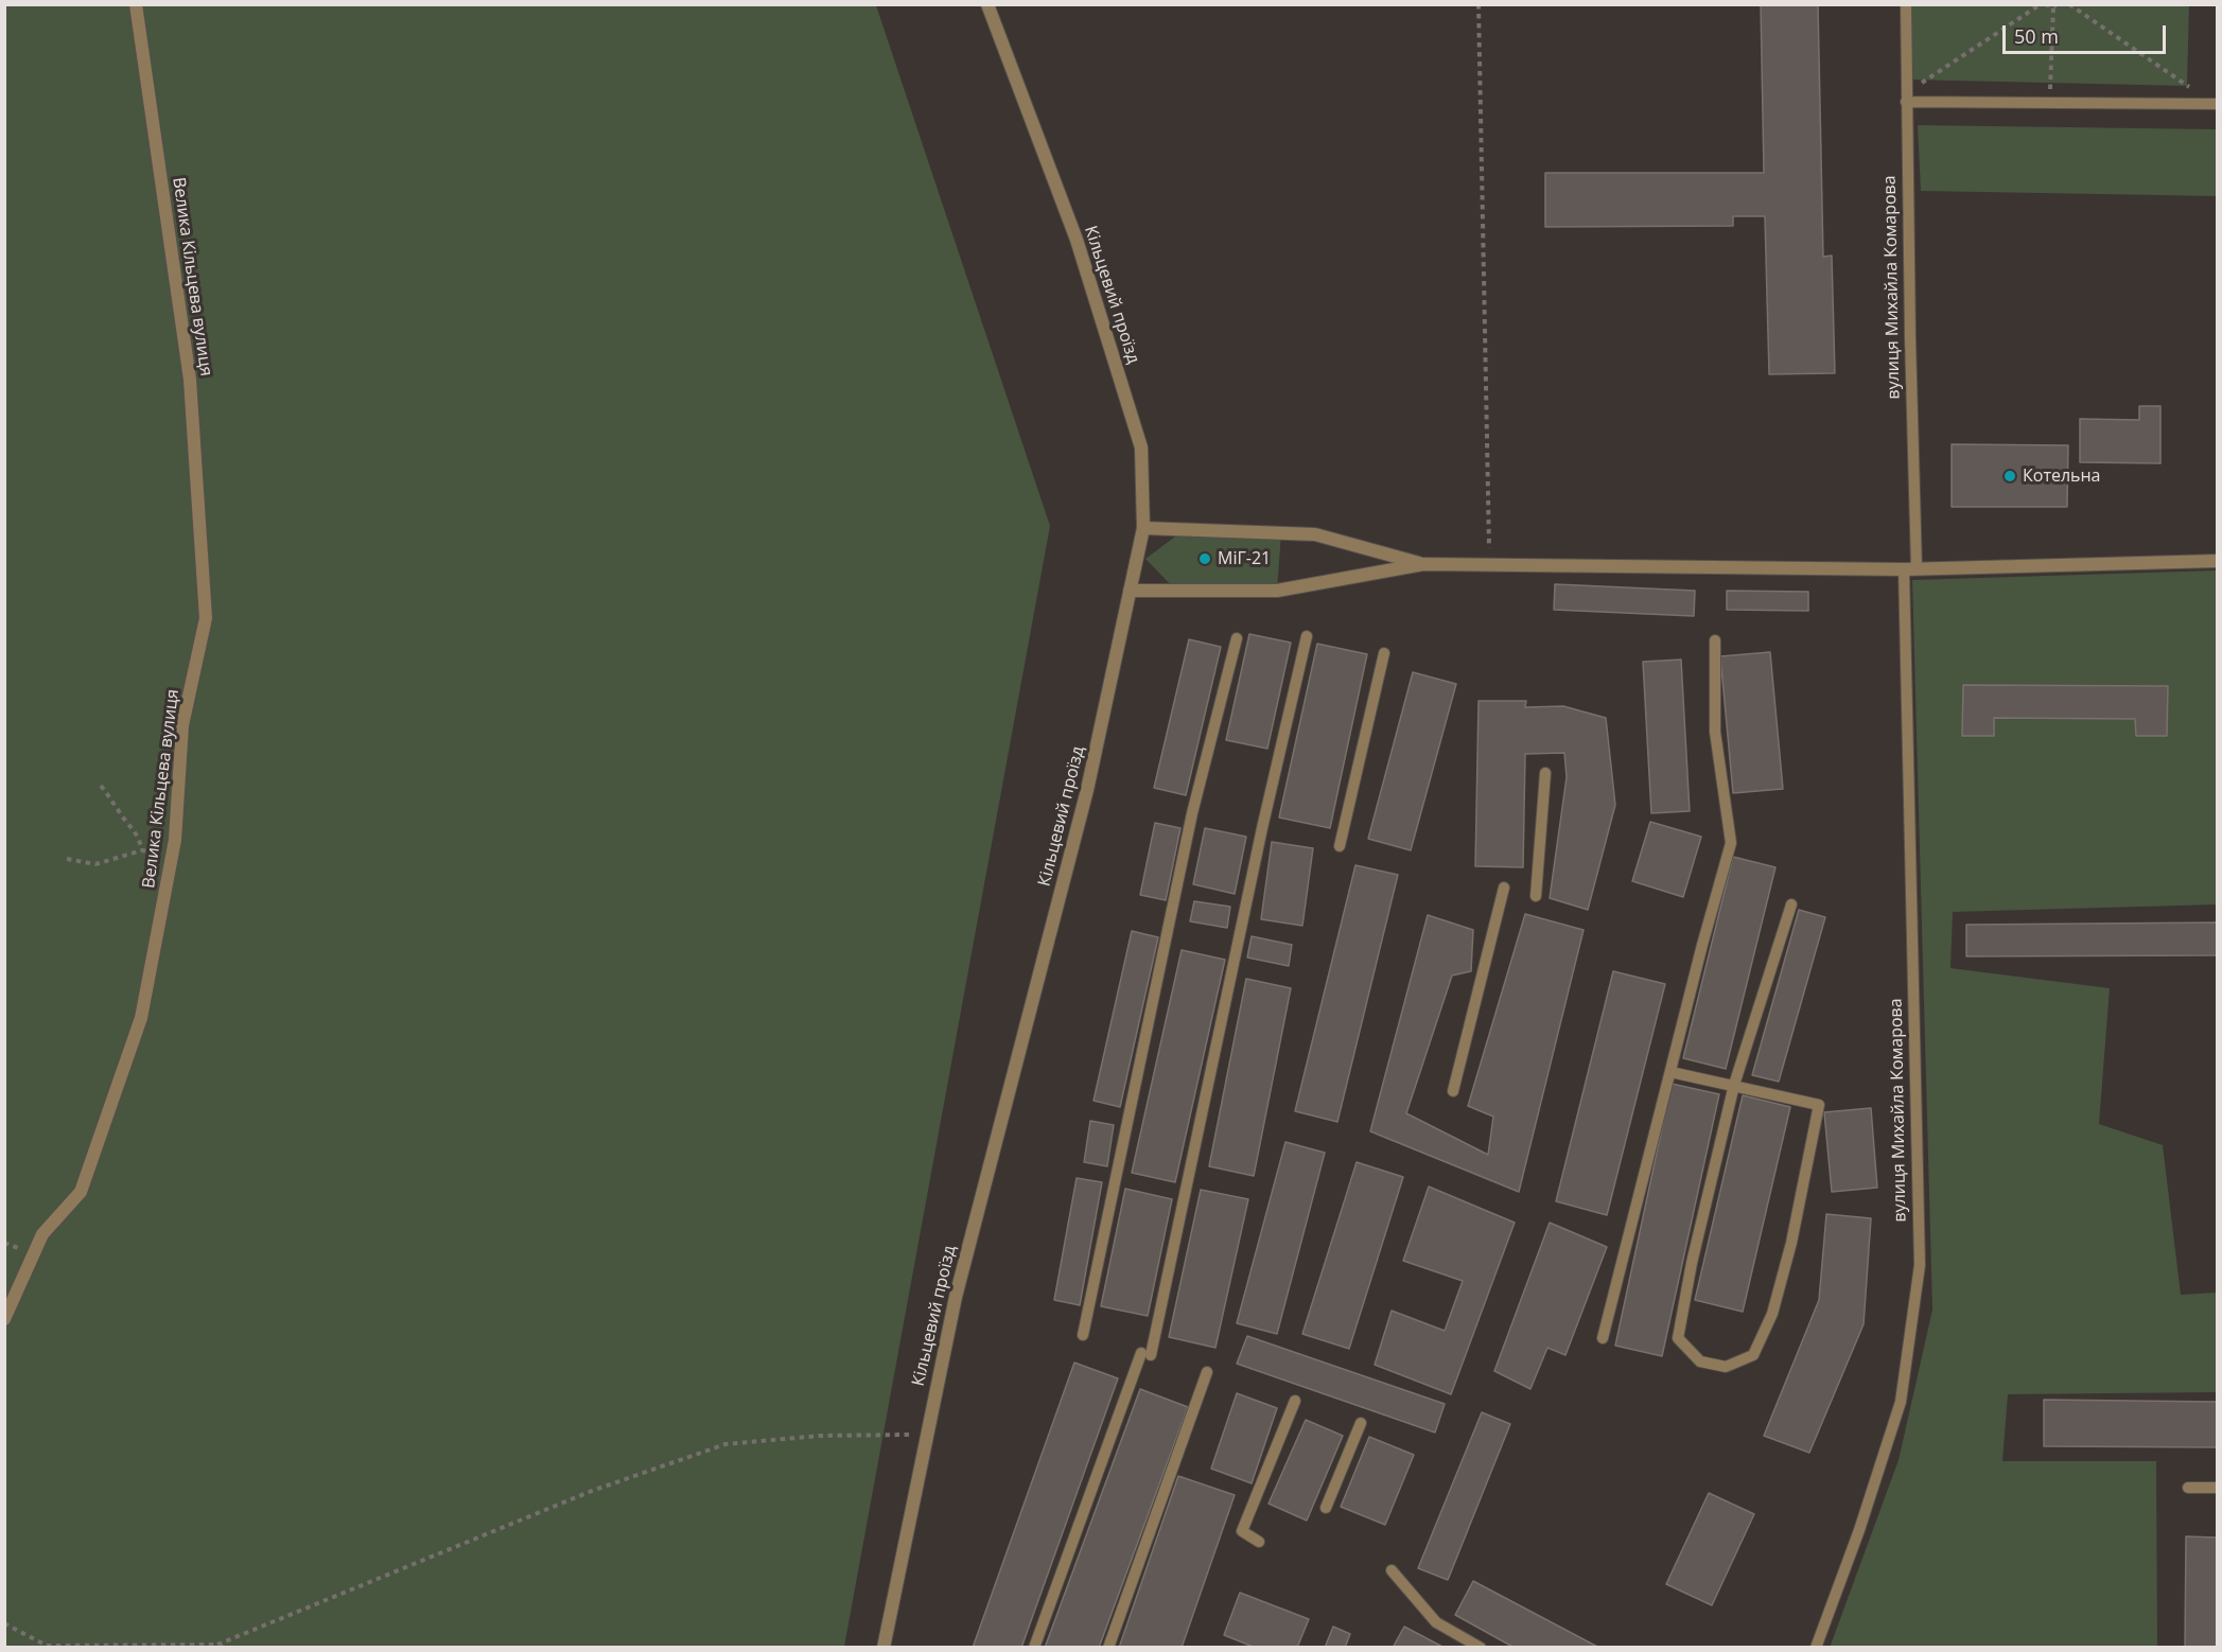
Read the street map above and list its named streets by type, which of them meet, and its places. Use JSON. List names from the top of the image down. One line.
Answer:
{"streets":{"street":["Велика Кільцева вулиця","Кільцевий проїзд"],"lane":["вулиця Михайла Комарова"]},"places":["Котельна","МіГ-21"],"scale_bar":"50 m"}
